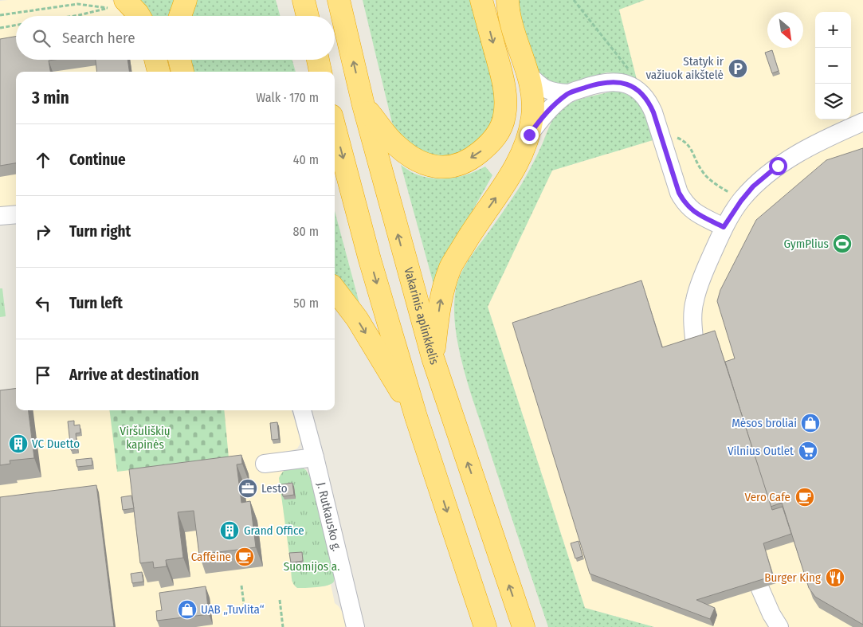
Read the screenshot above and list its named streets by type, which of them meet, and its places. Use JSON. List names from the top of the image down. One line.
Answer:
{"streets":{"highway":["Vakarinis aplinkkelis"],"street":["J. Rutkausko g."]},"parks":["Viršuliškių kapinės","Suomijos a."],"places":{"parking":["Statyk ir važiuok aikštelė"],"sports":["GymPlius"],"shop":["Mėsos broliai","UAB „Tuvlita“"],"building":["VC Duetto","Grand Office"],"supermarket":["Vilnius Outlet"],"office":["Lesto"],"cafe":["Vero Cafe","Caffeine"],"restaurant":["Burger King"]},"north":"bottom right","page":{"map_buttons":["+","−"],"search":"Search here","heading":["3 min","Walk · 170 m"],"list":[["Continue","40 m"],["Turn right","80 m"],["Turn left","50 m"],"Arrive at destination"]}}
